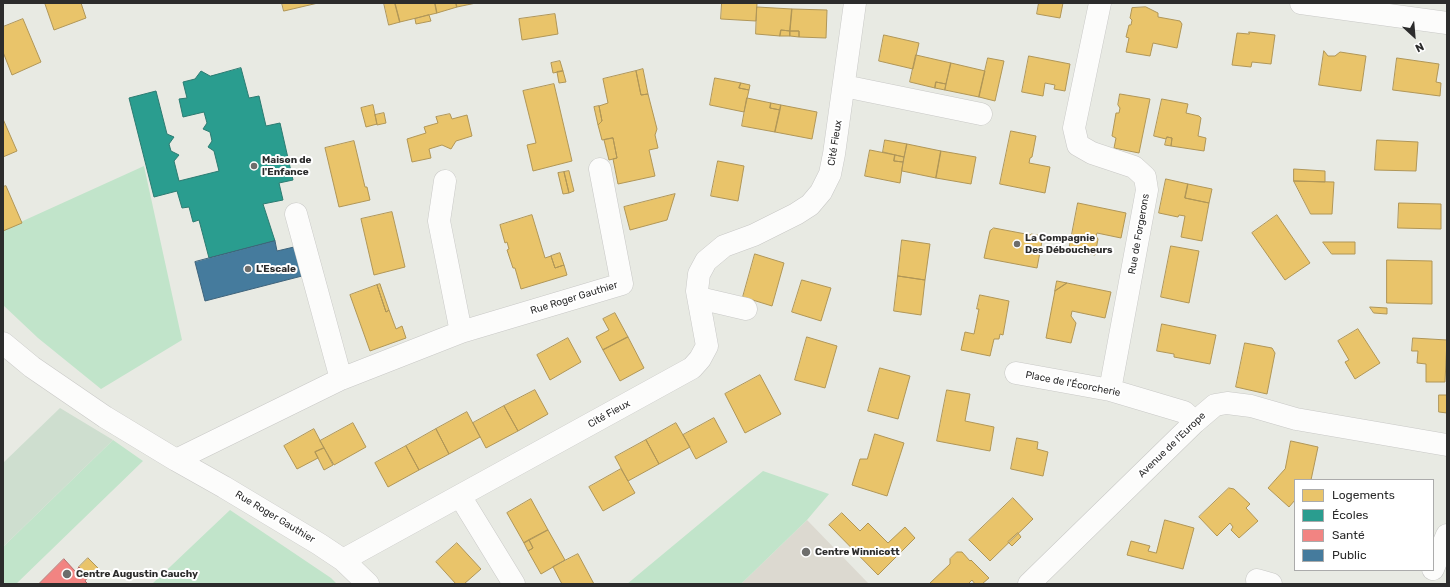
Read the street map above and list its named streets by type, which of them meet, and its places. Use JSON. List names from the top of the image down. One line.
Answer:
{"streets":{"street":["Cité Fieux","Rue de Forgerons","Rue Roger Gauthier","Place de l'Écorcherie","Avenue de l'Europe"]},"crossings":[["Cité Fieux","Rue Roger Gauthier"],["Rue de Forgerons","Place de l'Écorcherie"],["Place de l'Écorcherie","Avenue de l'Europe"]],"places":["Maison de l'Enfance","La Compagnie Des Déboucheurs","L'Escale","Centre Winnicott","Centre Augustin Cauchy"],"legend":["Logements","Écoles","Santé","Public"],"north":"bottom right"}
